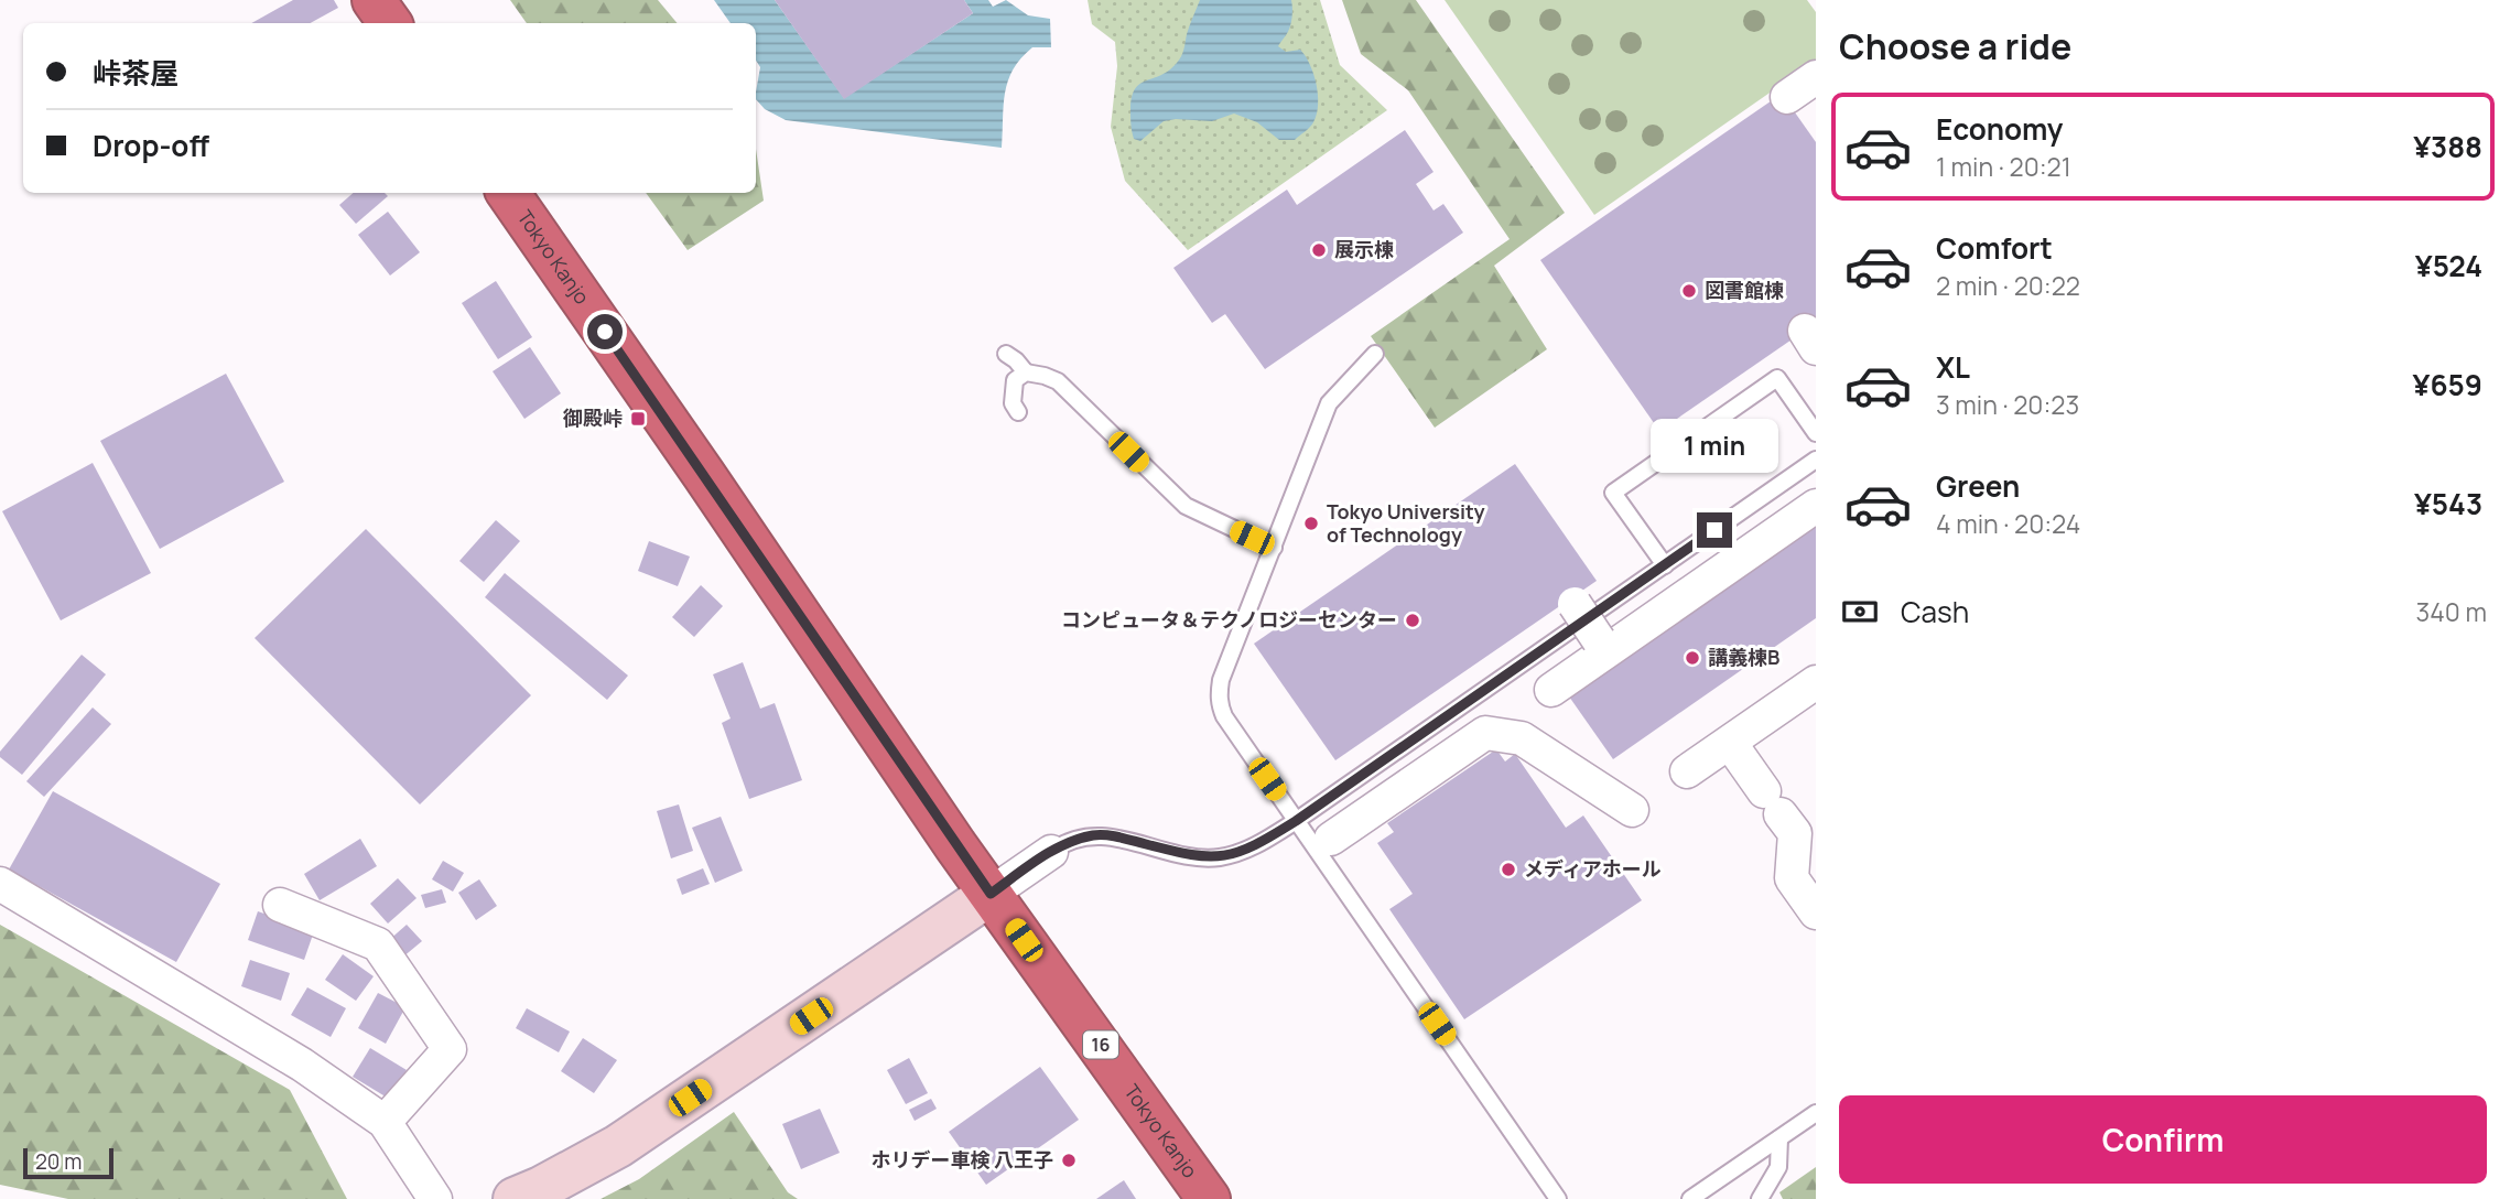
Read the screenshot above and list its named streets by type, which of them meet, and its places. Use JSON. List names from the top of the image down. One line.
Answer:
{"streets":{"highway":["Tokyo Kanjo","16"]},"places":{"other":["展示棟","図書館棟","Tokyo University of Technology","コンピュータ＆テクノロジーセンター","講義棟B","メディアホール","ホリデー車検 八王子"],"transit":["御殿峠"]},"scale_bar":"20 m","page":{"heading":"Choose a ride","banner":["峠茶屋","Drop-off"],"list":[{"name":"Economy","note":"1 min · 20:21","value":"¥388"},{"name":"Comfort","note":"2 min · 20:22","value":"¥524"},{"name":"XL","note":"3 min · 20:23","value":"¥659"},{"name":"Green","note":"4 min · 20:24","value":"¥543"}],"bubble":"1 min","pay":["Cash","340 m"],"buttons":"Confirm","scale":"20 m"}}
